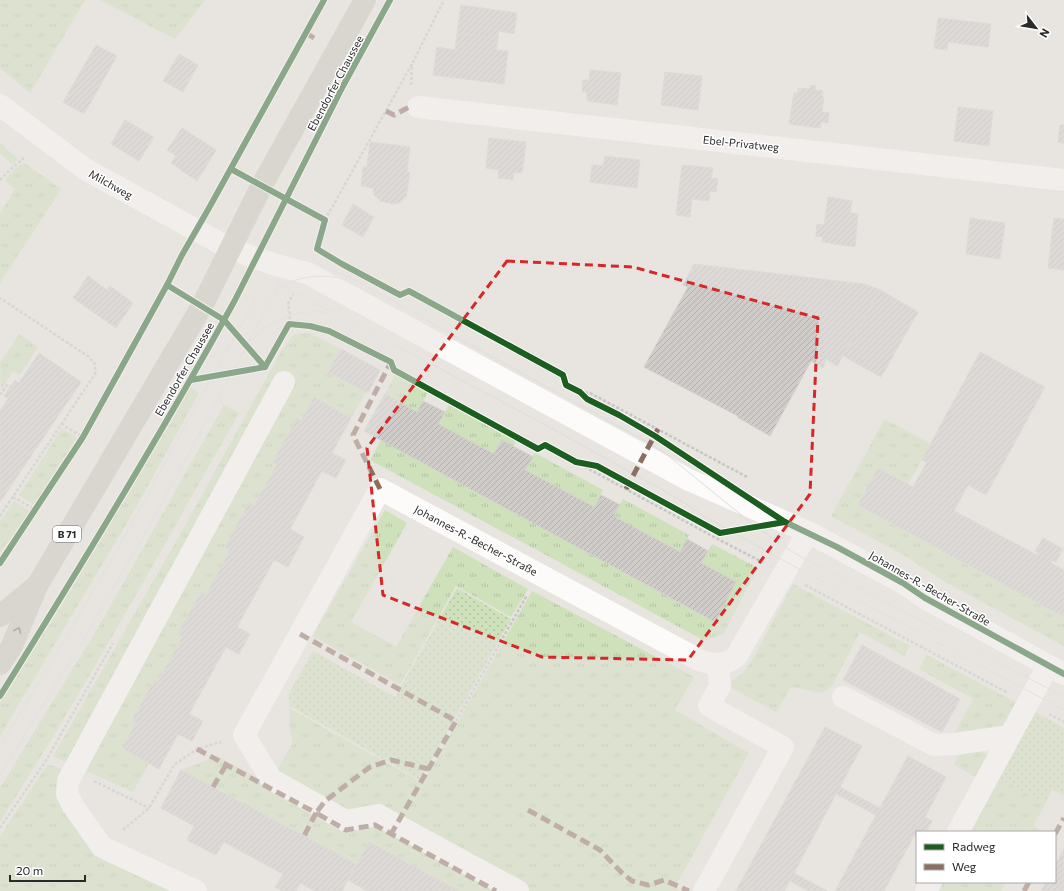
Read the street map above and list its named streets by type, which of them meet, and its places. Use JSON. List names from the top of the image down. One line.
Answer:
{"streets":{"main road":["Ebendorfer Chaussee","B 71"],"street":["Ebel-Privatweg","Milchweg","Johannes-R.-Becher-Straße"]},"crossings":[["Ebendorfer Chaussee","Milchweg"],["Ebendorfer Chaussee","Johannes-R.-Becher-Straße"],["Milchweg","Johannes-R.-Becher-Straße"]],"legend":["Radweg","Weg"],"scale_bar":"20 m","north":"bottom right"}
